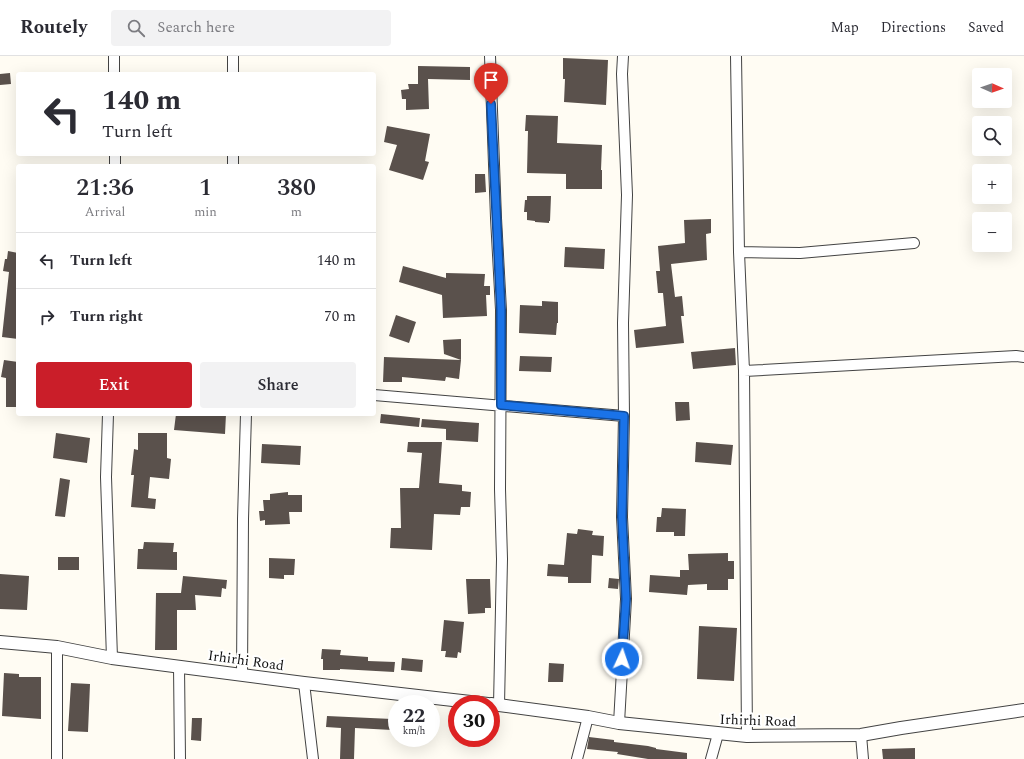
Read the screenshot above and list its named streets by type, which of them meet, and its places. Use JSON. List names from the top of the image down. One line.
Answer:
{"streets":{"street":["Irhirhi Road"]},"north":"right","page":{"header":"Routely","search":"Search here","nav":["Map","Directions","Saved"],"map_buttons":["+","−"],"turn":["140 m","Turn left"],"eta":["21:36","Arrival","1","min","380","m"],"list":[{"name":"Turn left","value":"140 m"},{"name":"Turn right","value":"70 m"}],"buttons":["Exit","Share"],"speed":"22 km/h","limit":"30"}}
